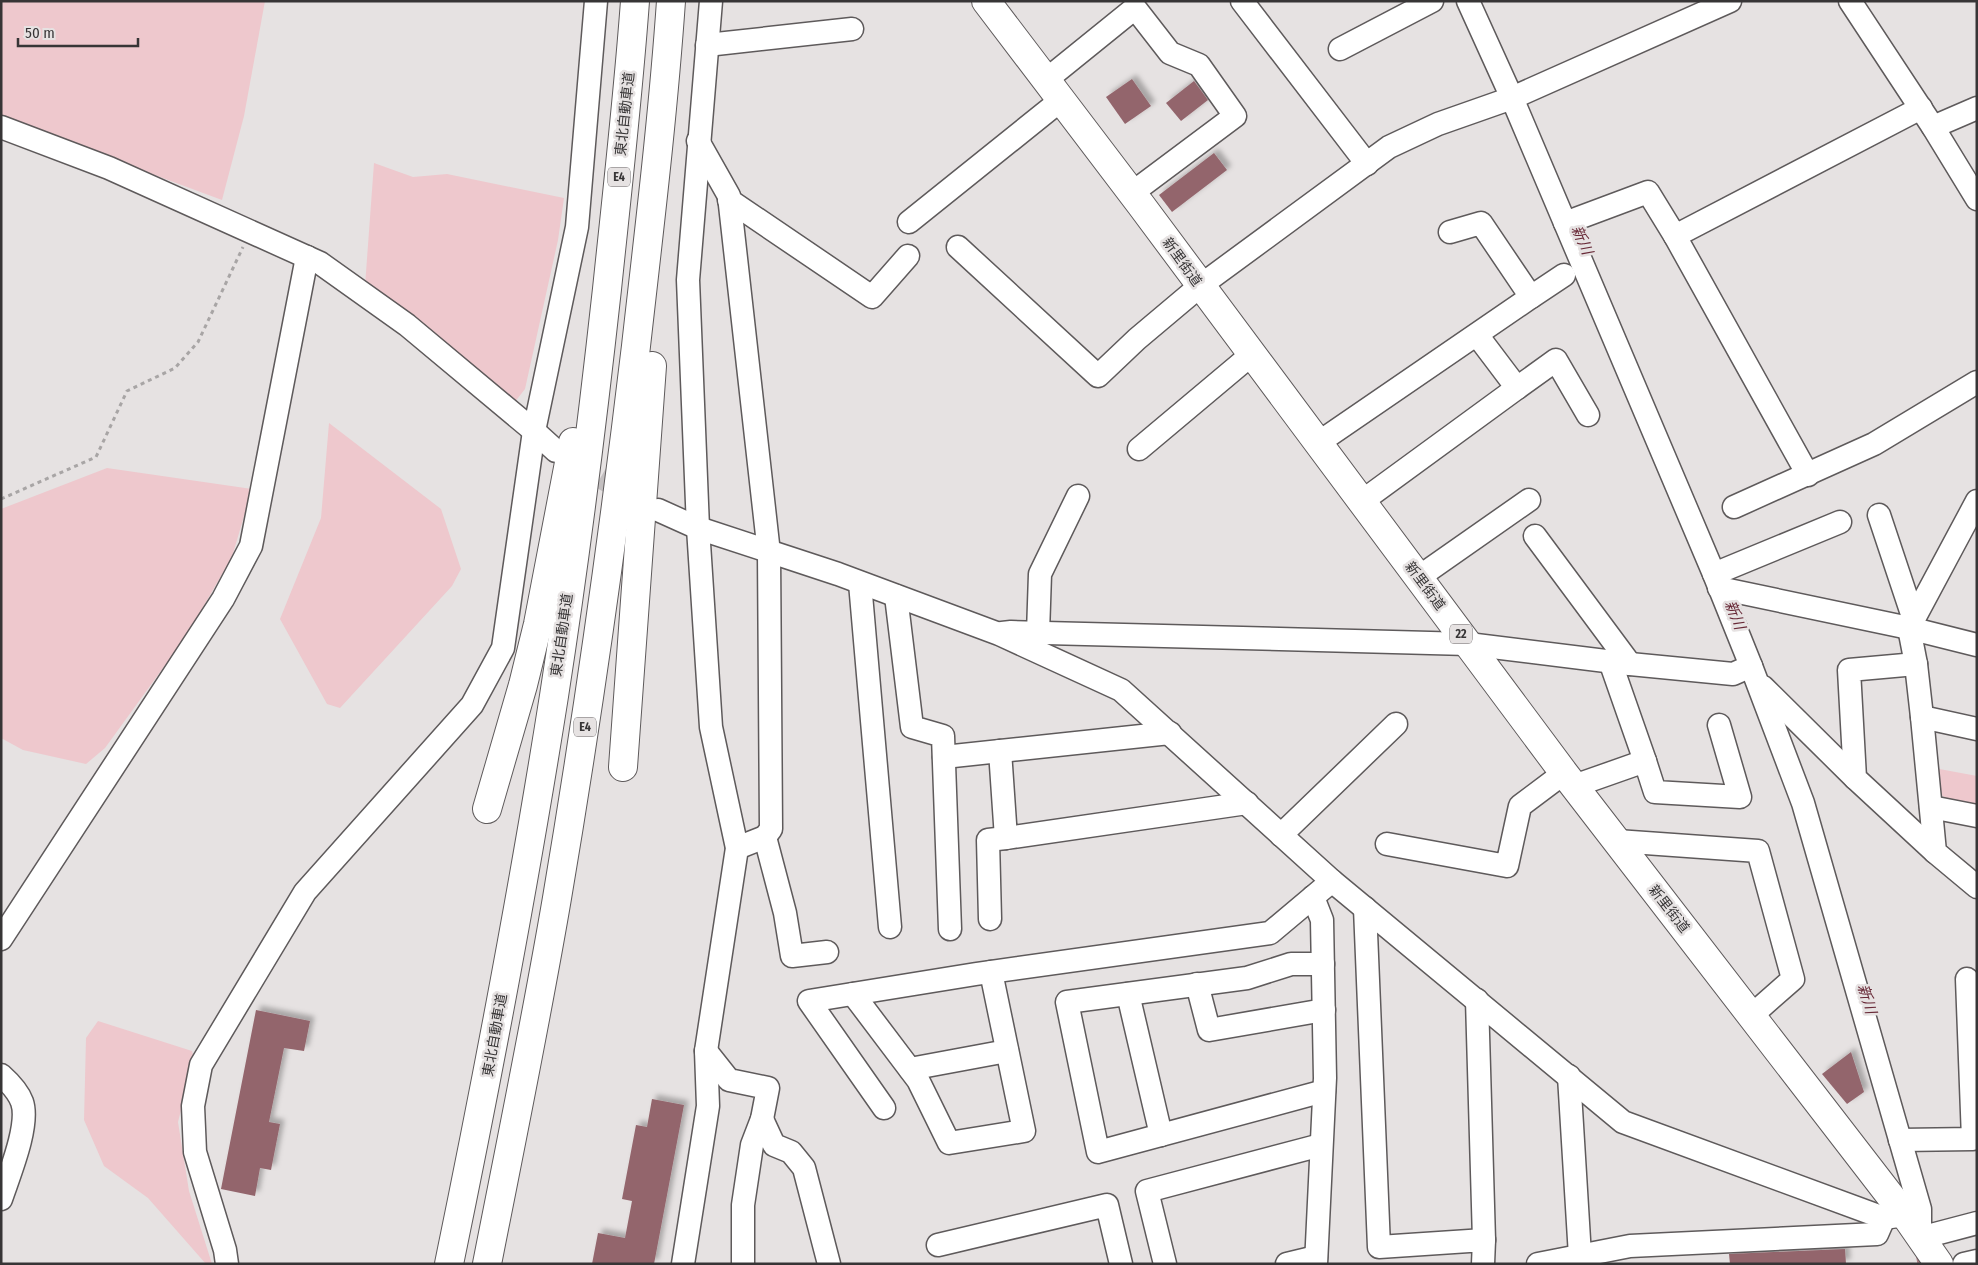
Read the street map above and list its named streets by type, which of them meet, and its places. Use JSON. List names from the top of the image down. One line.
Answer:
{"streets":{"main road":["東北自動車道","E4","新里街道","22"]},"water":["新川"],"scale_bar":"50 m"}
